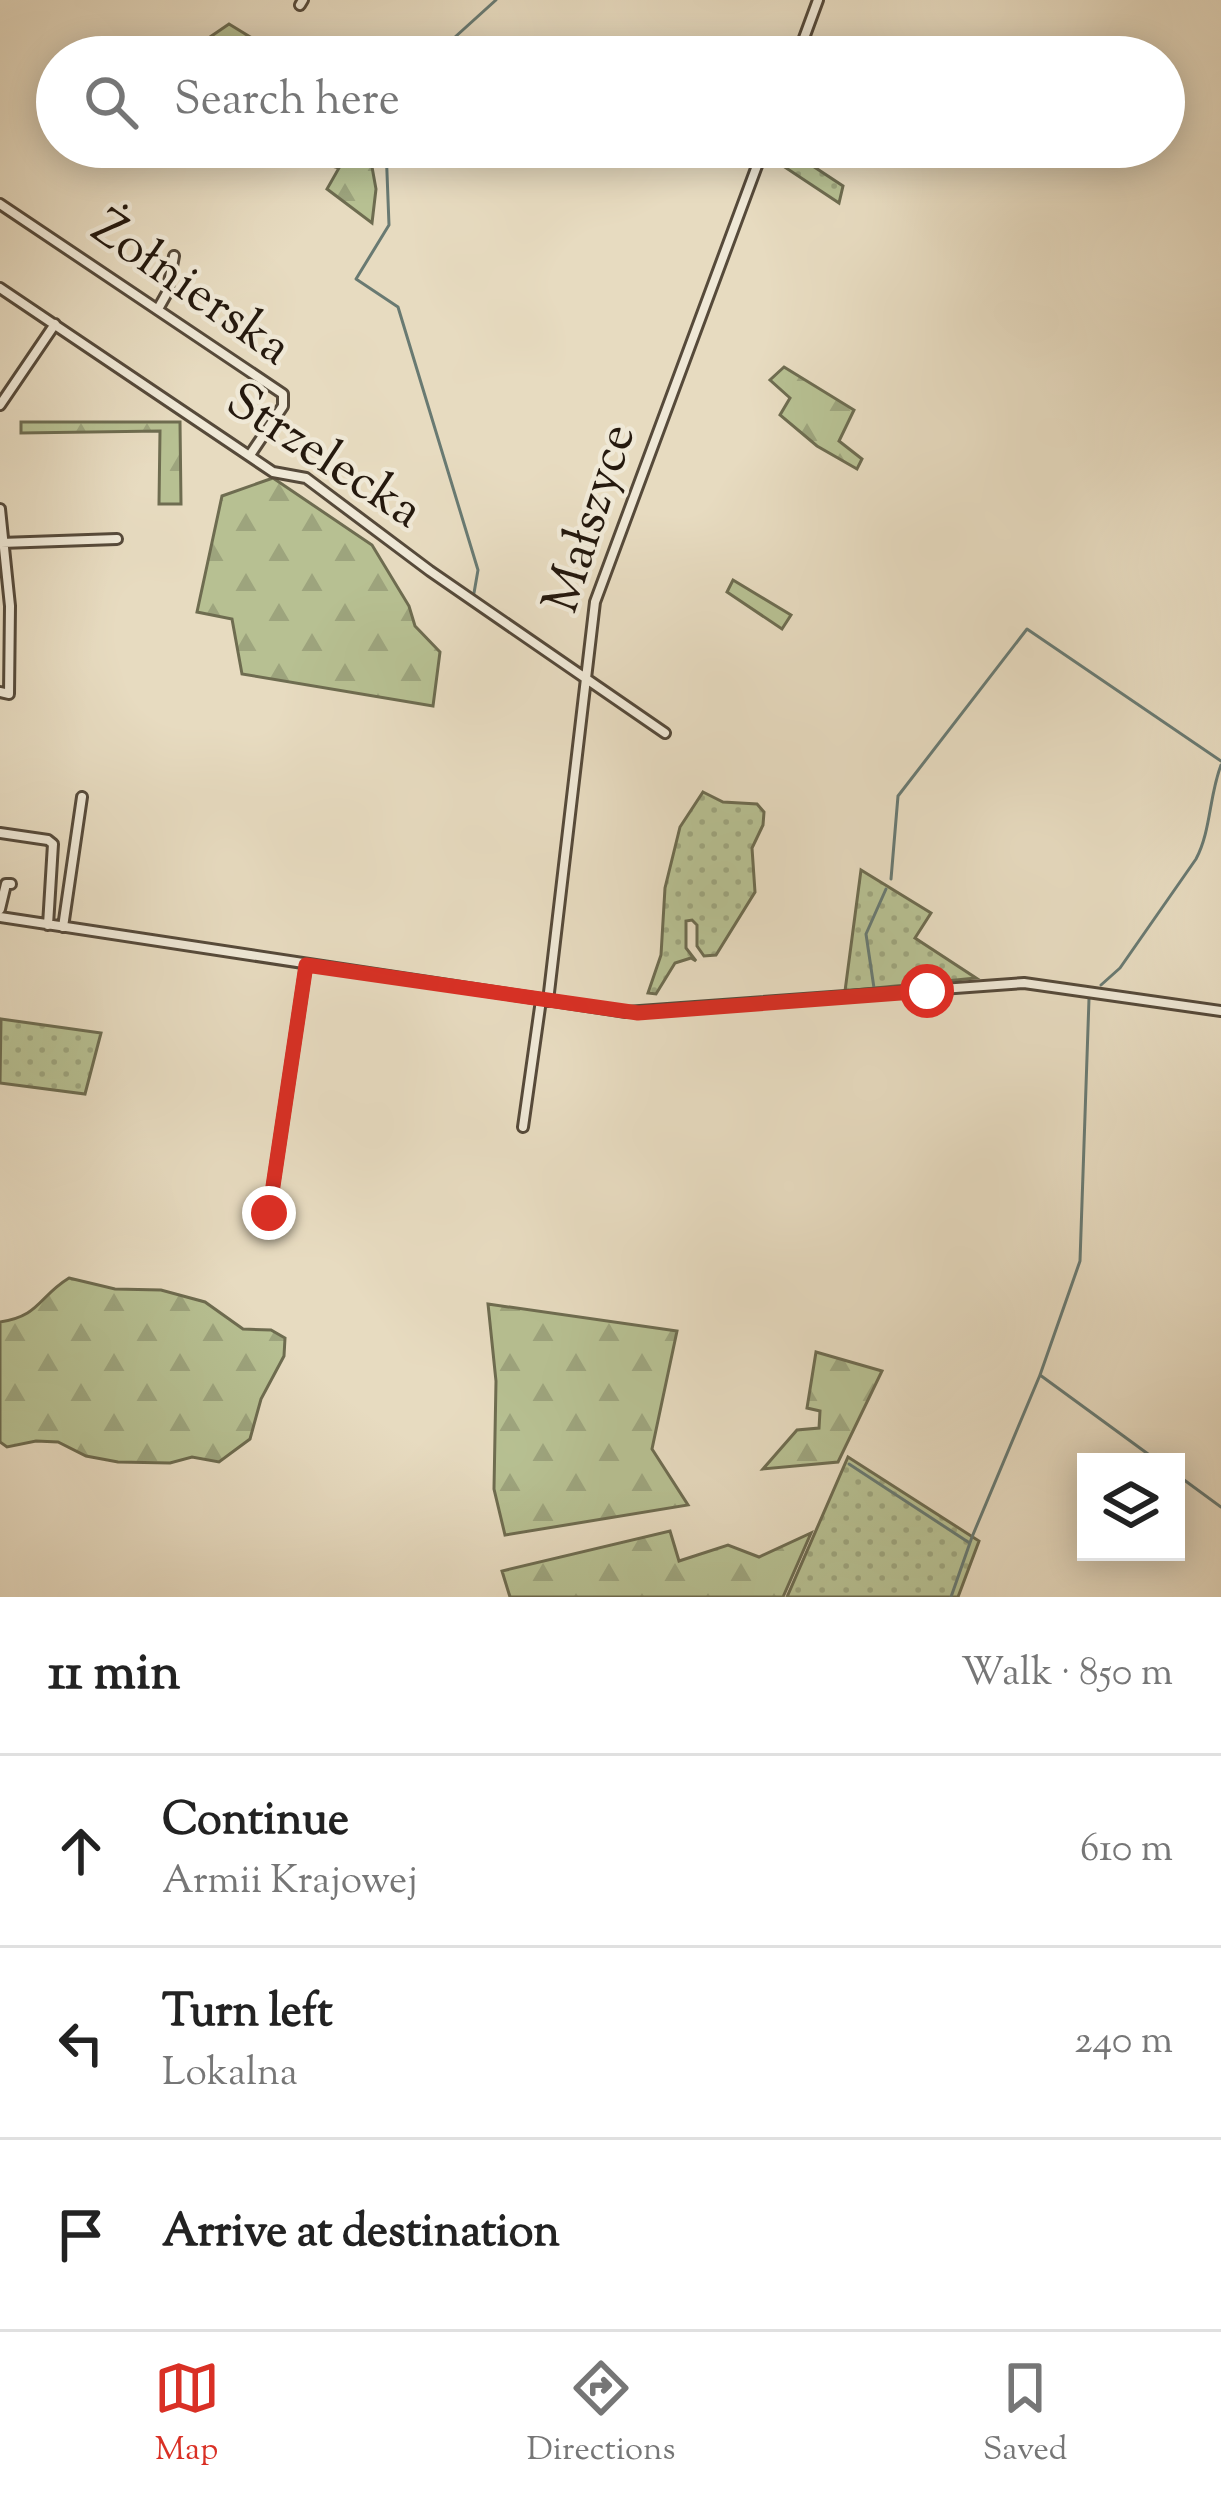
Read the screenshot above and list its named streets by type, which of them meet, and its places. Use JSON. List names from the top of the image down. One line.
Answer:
{"streets":{"street":["Żołnierska","Strzelecka","Małszyce"]},"crossings":[["Żołnierska","Strzelecka"],["Strzelecka","Małszyce"]],"page":{"search":"Search here","heading":["11 min","Walk · 850 m"],"list":[["Continue","Armii Krajowej","610 m"],["Turn left","Lokalna","240 m"],"Arrive at destination"],"nav":["Map","Directions","Saved"]}}
